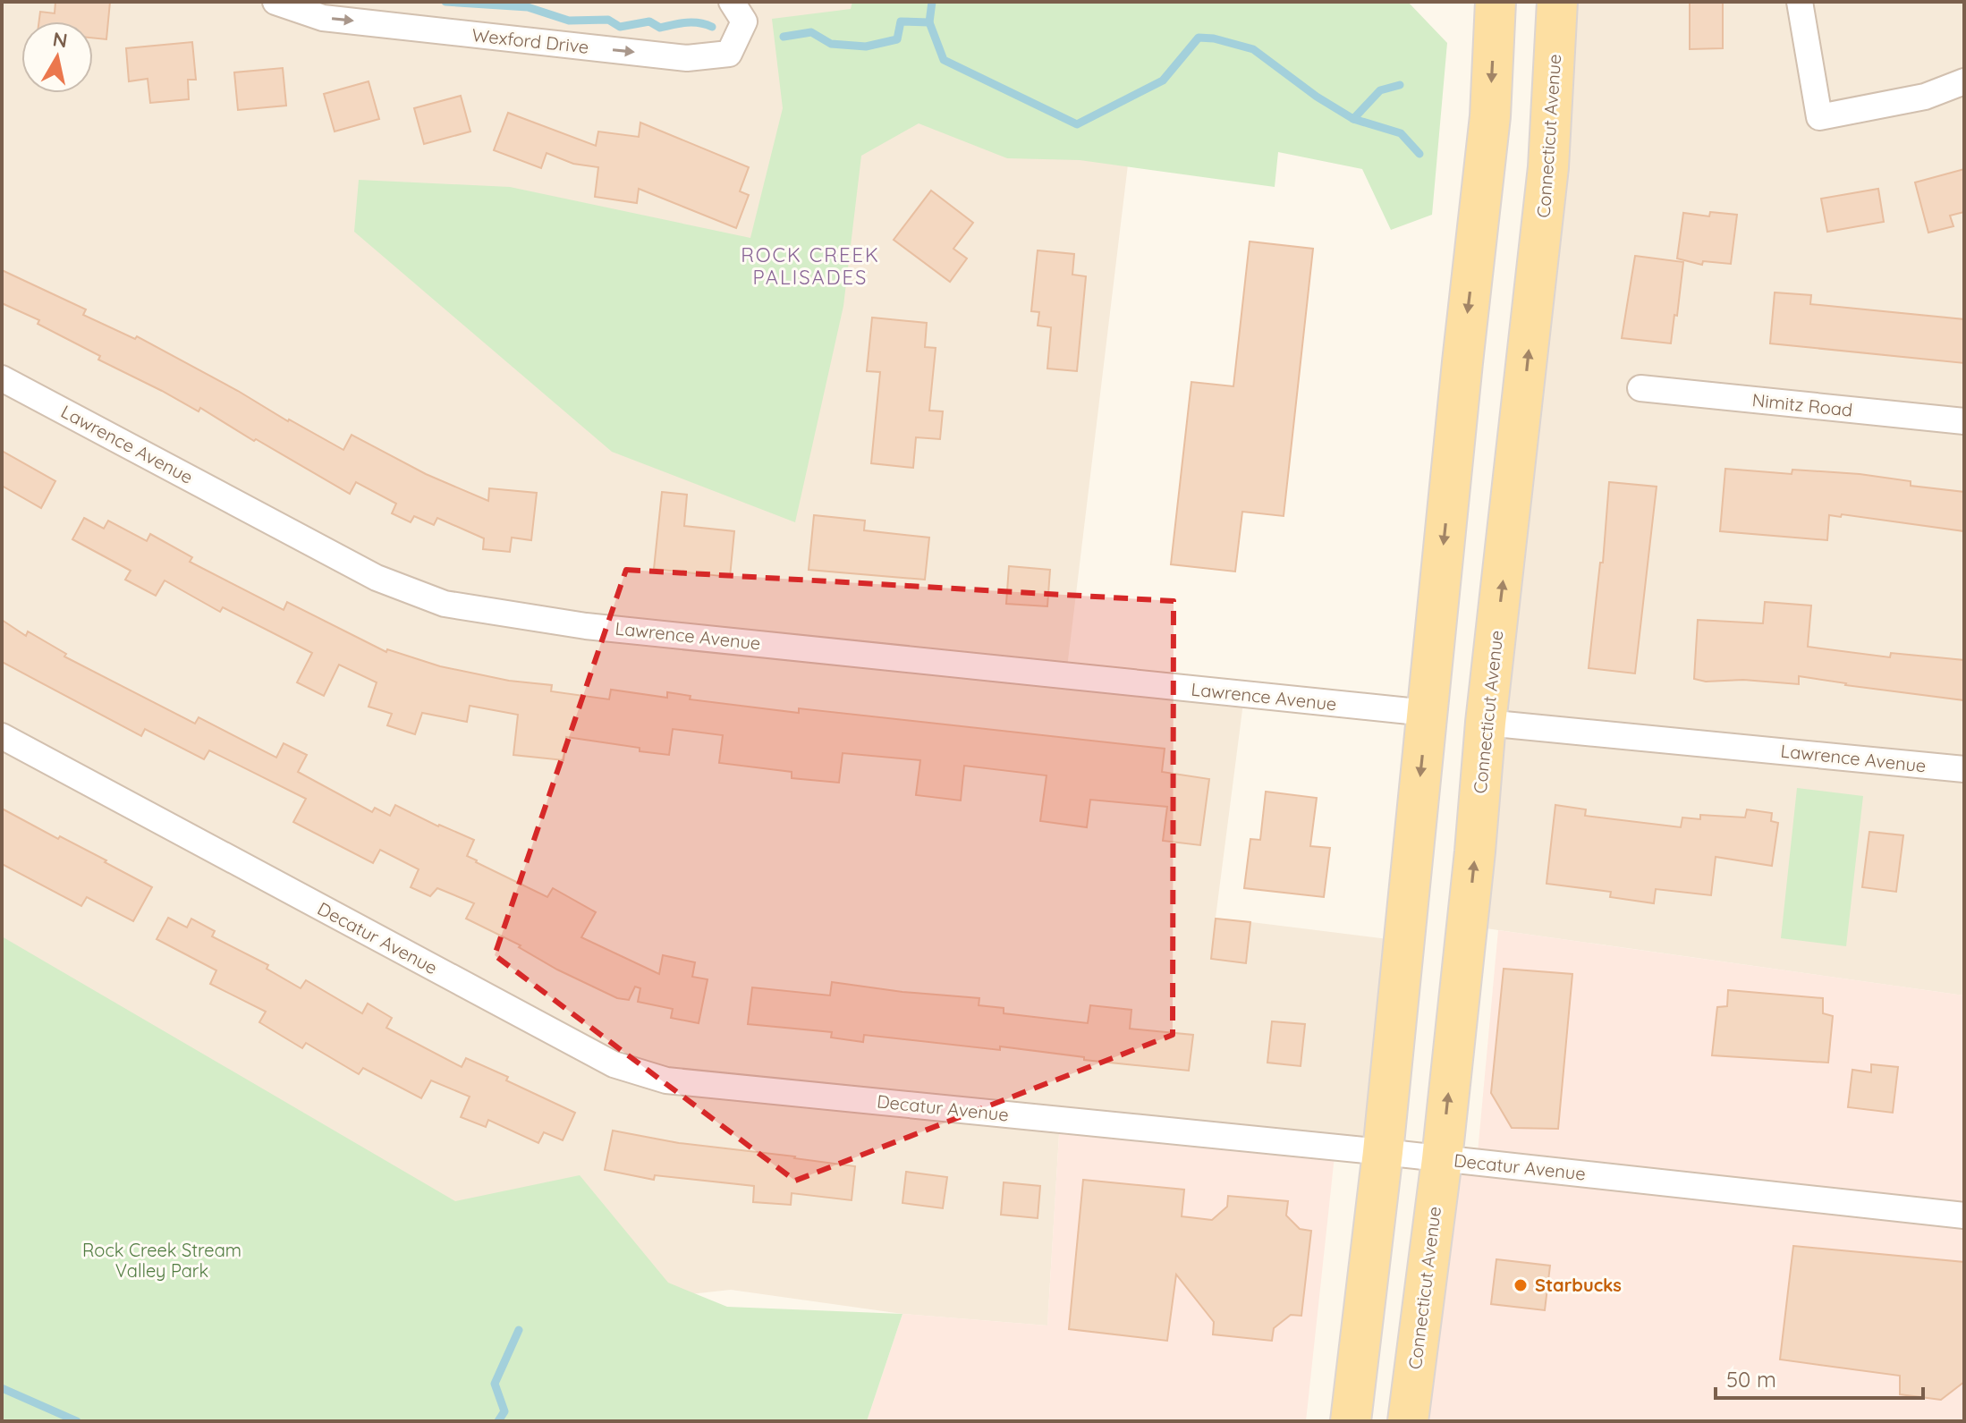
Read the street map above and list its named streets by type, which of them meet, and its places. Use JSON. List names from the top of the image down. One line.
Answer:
{"streets":{"main road":["Connecticut Avenue"],"street":["Wexford Drive","Nimitz Road","Lawrence Avenue","Decatur Avenue"]},"crossings":[["Connecticut Avenue","Lawrence Avenue"],["Connecticut Avenue","Decatur Avenue"]],"one_way":["Wexford Drive"],"districts":["ROCK CREEK PALISADES"],"parks":["Rock Creek Stream Valley Park"],"places":["Starbucks"],"scale_bar":"50 m","north":"top"}
